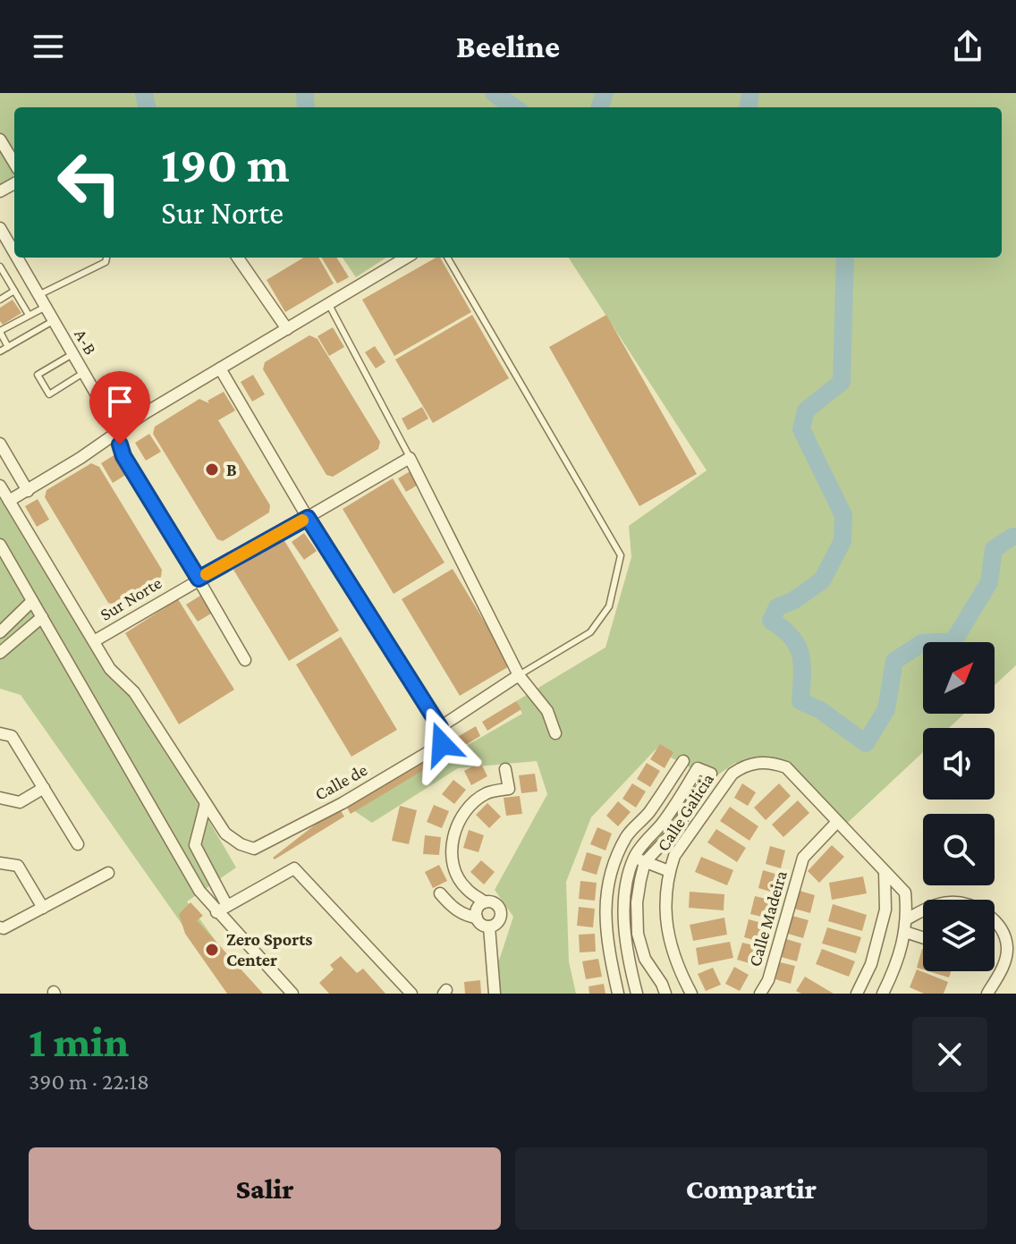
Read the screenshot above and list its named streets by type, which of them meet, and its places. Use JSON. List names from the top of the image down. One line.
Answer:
{"streets":{"street":["A-B","Sur Norte","Calle de","Calle Galicia","Calle Madeira"]},"crossings":[["A-B","Sur Norte"],["Calle Galicia","Calle Madeira"]],"places":["B","Zero Sports Center"],"north":"top right","page":{"header":"Beeline","turn":["190 m","Sur Norte"],"heading":["1 min","390 m · 22:18"],"buttons":["Salir","Compartir"]}}
